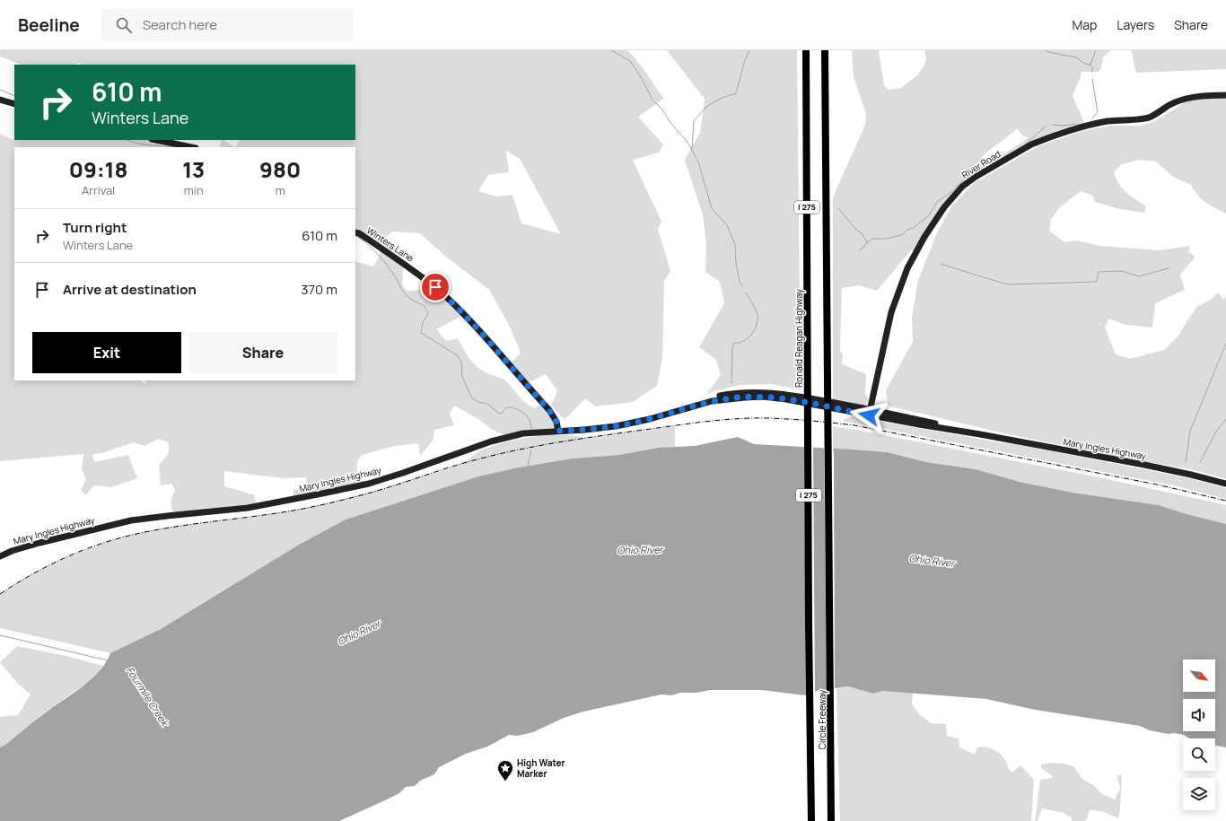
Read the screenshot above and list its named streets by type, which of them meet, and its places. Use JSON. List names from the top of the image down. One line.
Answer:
{"streets":{"highway":["I 275","Ronald Reagan Highway","Circle Freeway"],"street":["River Road","Winters Lane","Mary Ingles Highway"]},"crossings":[["River Road","Mary Ingles Highway"],["Winters Lane","Mary Ingles Highway"],["Ronald Reagan Highway","Circle Freeway"]],"water":["Ohio River","Fourmile Creek"],"places":{"place":["High Water Marker"]},"north":"bottom right","page":{"header":"Beeline","search":"Search here","nav":["Map","Layers","Share"],"turn":["610 m","Winters Lane"],"eta":["09:18","Arrival","13","min","980","m"],"list":[{"name":"Turn right","note":"Winters Lane","value":"610 m"},{"name":"Arrive at destination","value":"370 m"}],"buttons":["Exit","Share"]}}
